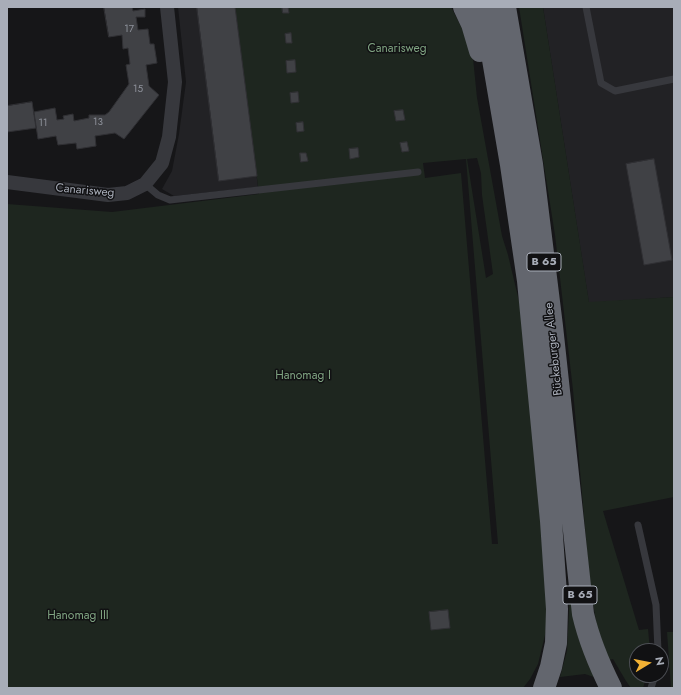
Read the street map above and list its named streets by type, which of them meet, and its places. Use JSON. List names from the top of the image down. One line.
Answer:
{"streets":{"highway":["B 65","Bückeburger Allee"],"street":["Canarisweg"]},"parks":["Canarisweg","Hanomag I","Hanomag III"],"house_numbers":["17","15","13","11"],"north":"right"}
